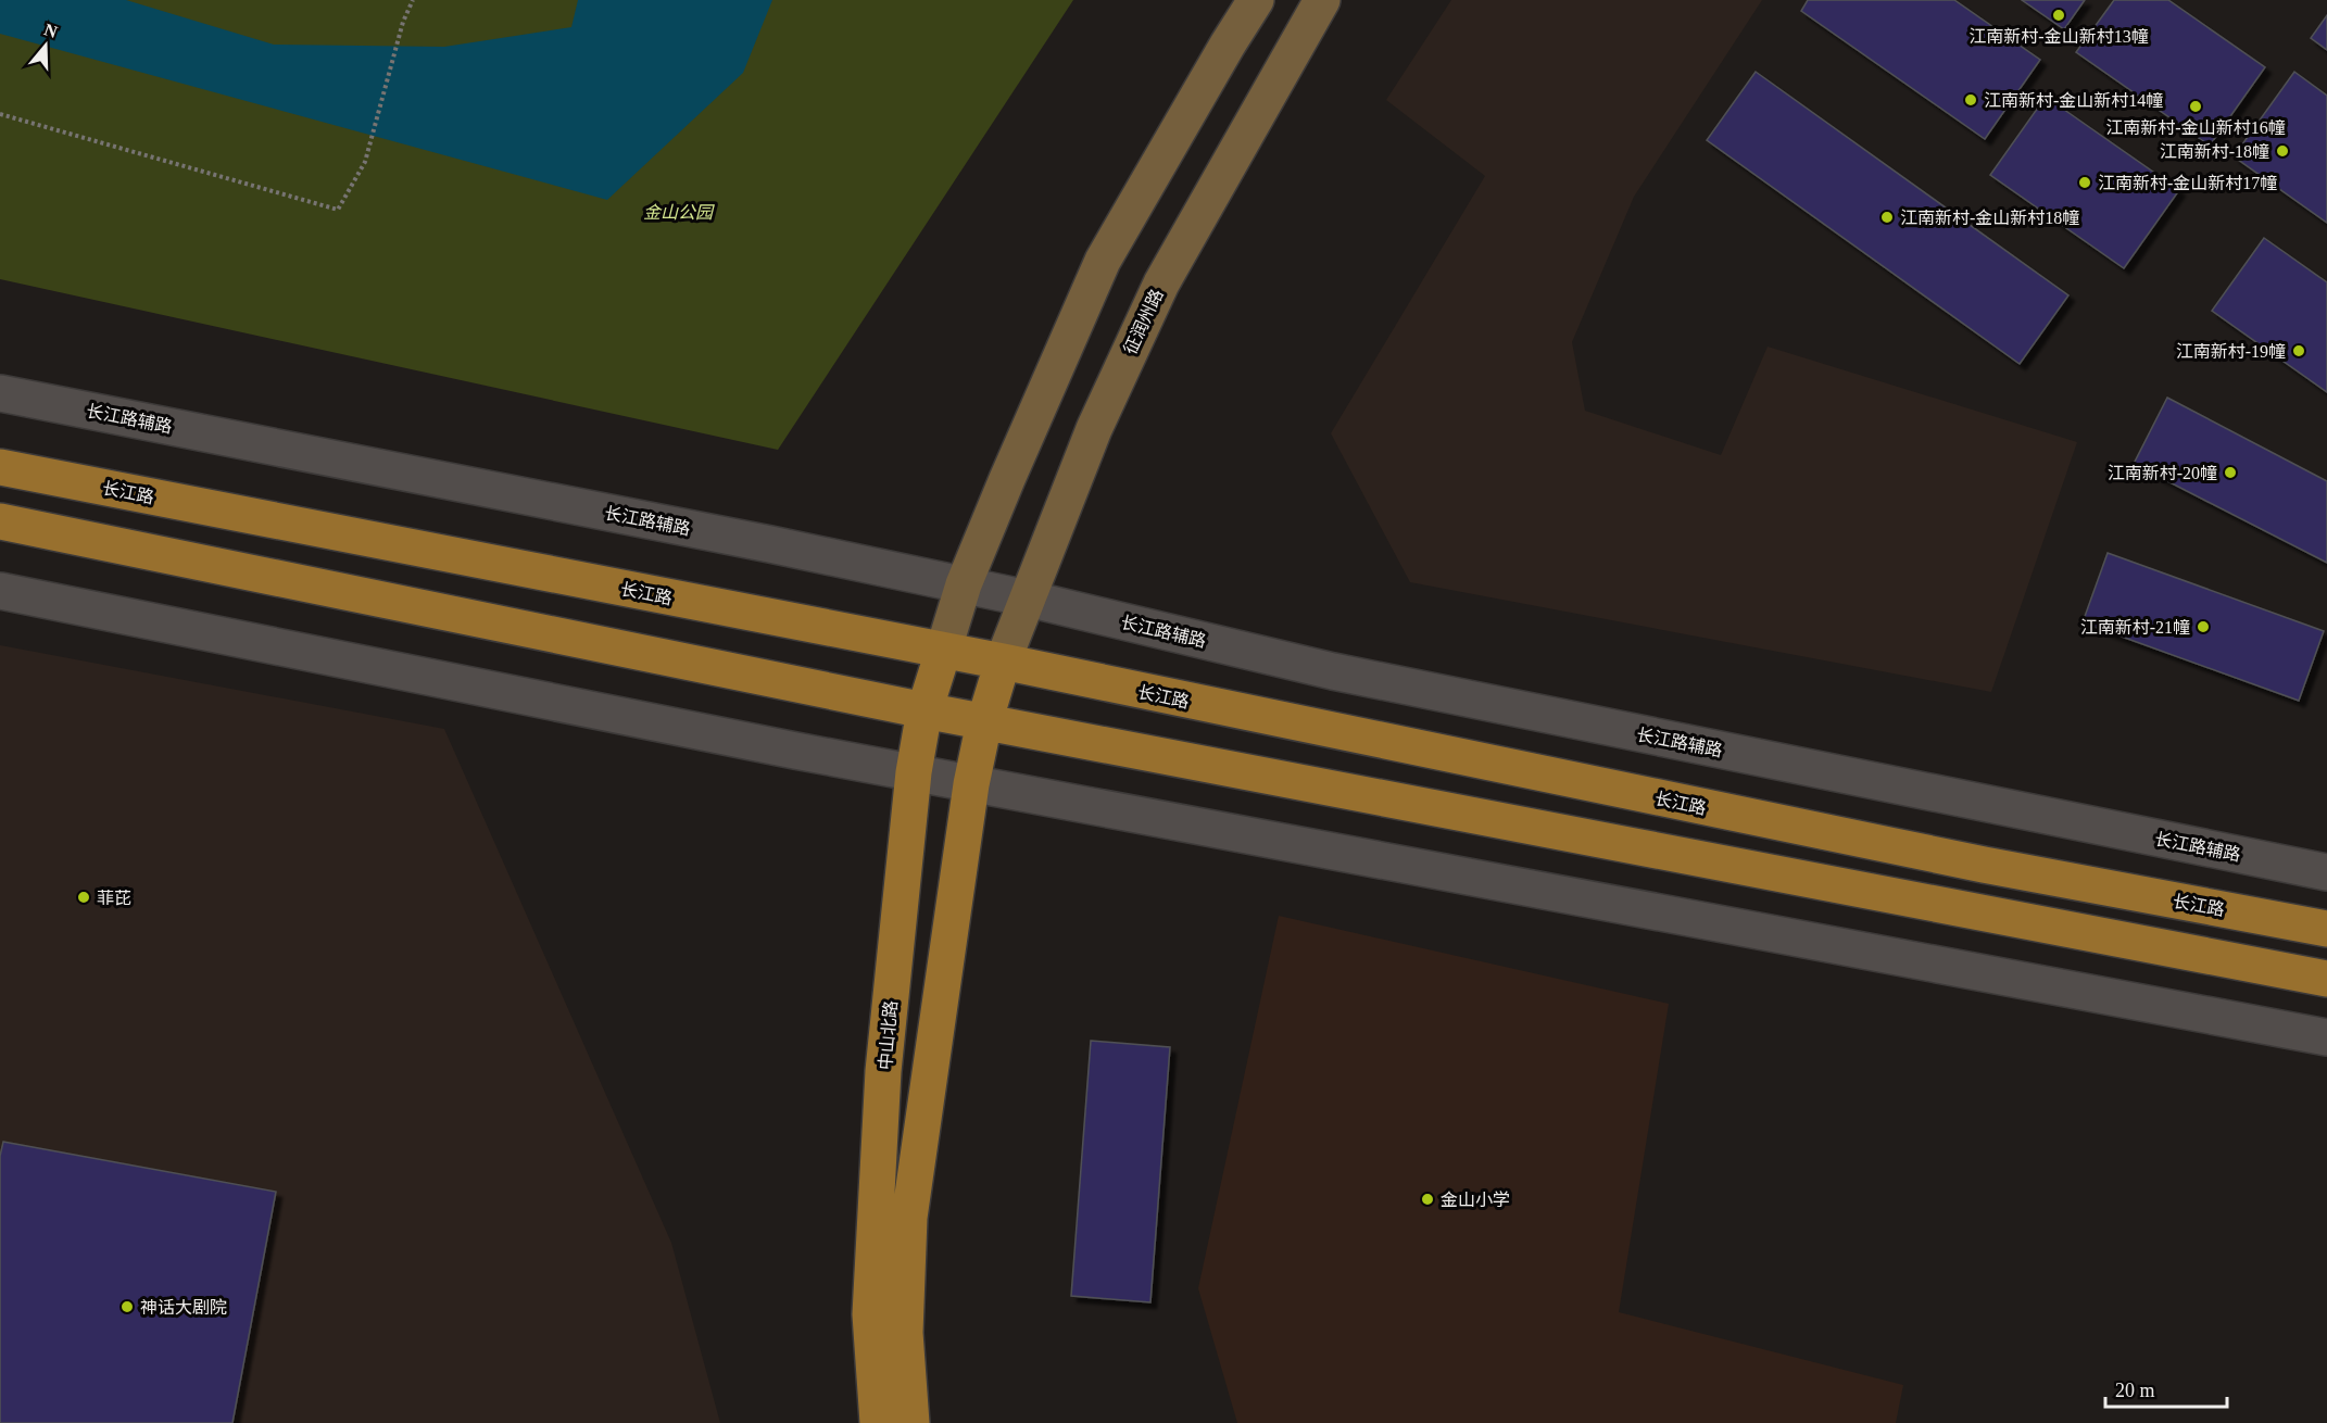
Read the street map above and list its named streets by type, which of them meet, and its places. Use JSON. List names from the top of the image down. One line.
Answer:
{"streets":{"main road":["征润州路","长江路","中山北路"],"street":["长江路辅路"]},"crossings":[["征润州路","长江路辅路"],["征润州路","长江路"],["长江路","中山北路"]],"parks":["金山公园"],"places":["江南新村-金山新村13幢","江南新村-金山新村14幢","江南新村-金山新村16幢","江南新村-18幢","江南新村-金山新村17幢","江南新村-金山新村18幢","江南新村-19幢","江南新村-20幢","江南新村-21幢","菲芘","金山小学","神话大剧院"],"scale_bar":"20 m","north":"top"}
